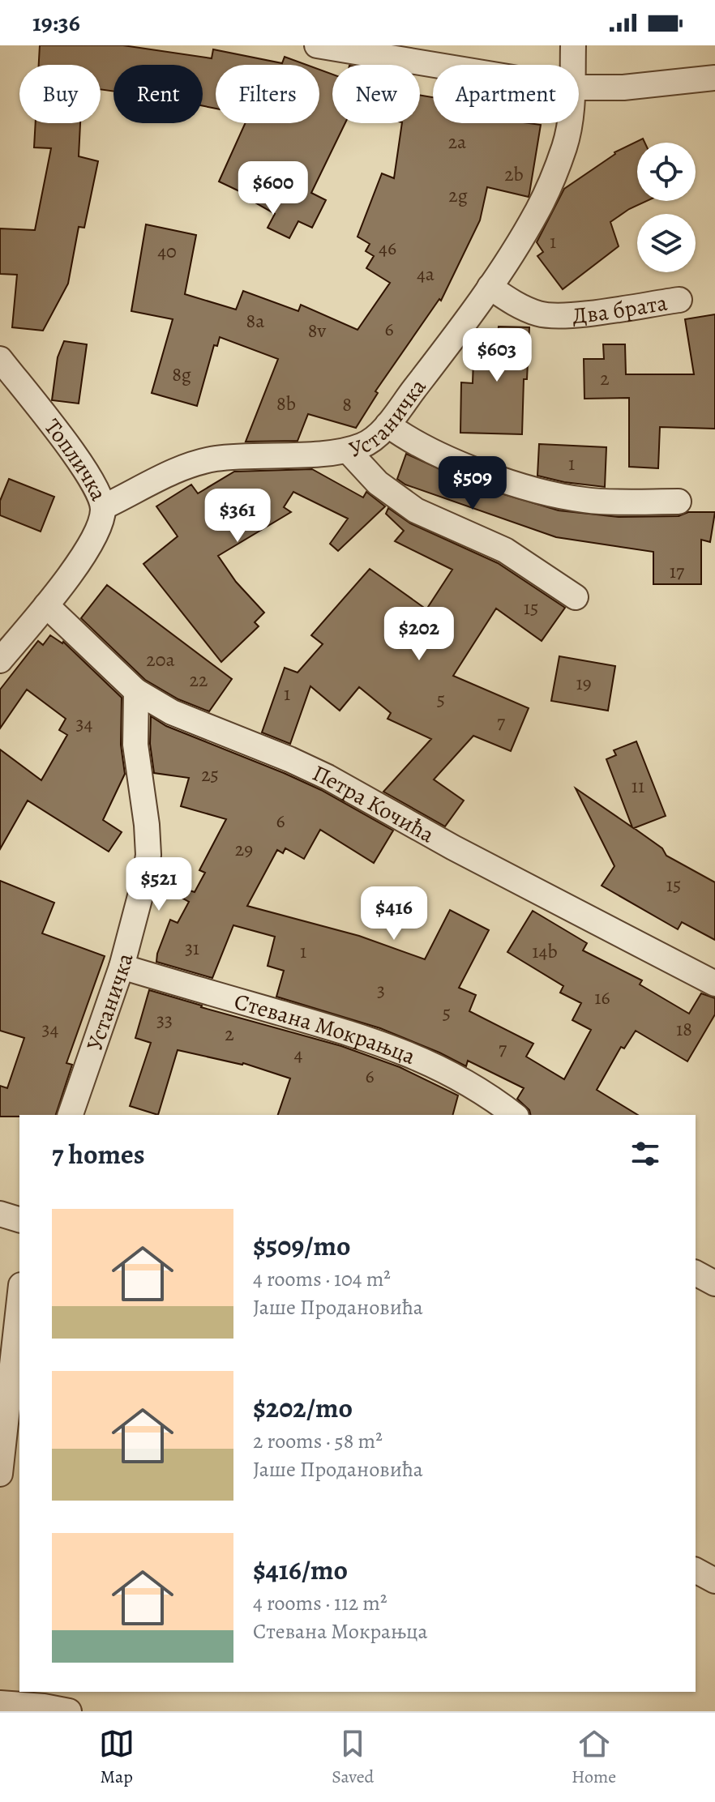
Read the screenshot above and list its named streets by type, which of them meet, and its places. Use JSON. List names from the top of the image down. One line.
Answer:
{"streets":{"street":["Два брата","Устаничка","Топличка","Петра Кочића","Стевана Мокрањца"]},"crossings":[["Два брата","Устаничка"],["Устаничка","Топличка"],["Устаничка","Петра Кочића"],["Устаничка","Стевана Мокрањца"],["Топличка","Петра Кочића"]],"house_numbers":["2a","2b","2g","1","46","40","4a","8a","6","8v","8g","2","8b","8","1","17","15","20a","22","19","1","5","7","34","25","11","6","29","15","31","1","14b","3","16","5","33","34","18","2","7","4","6"],"page":{"status":"19:36","chip":["Buy","Rent","Filters","New","Apartment"],"price":["$600","$603","$509","$361","$202","$521","$416"],"heading":"7 homes","list":[{"name":"$509/mo","note":"4 rooms · 104 m² · Јаше Продановића"},{"name":"$202/mo","note":"2 rooms · 58 m² · Јаше Продановића"},{"name":"$416/mo","note":"4 rooms · 112 m² · Стевана Мокрањца"}],"tabs":["Map","Saved","Home"]}}
